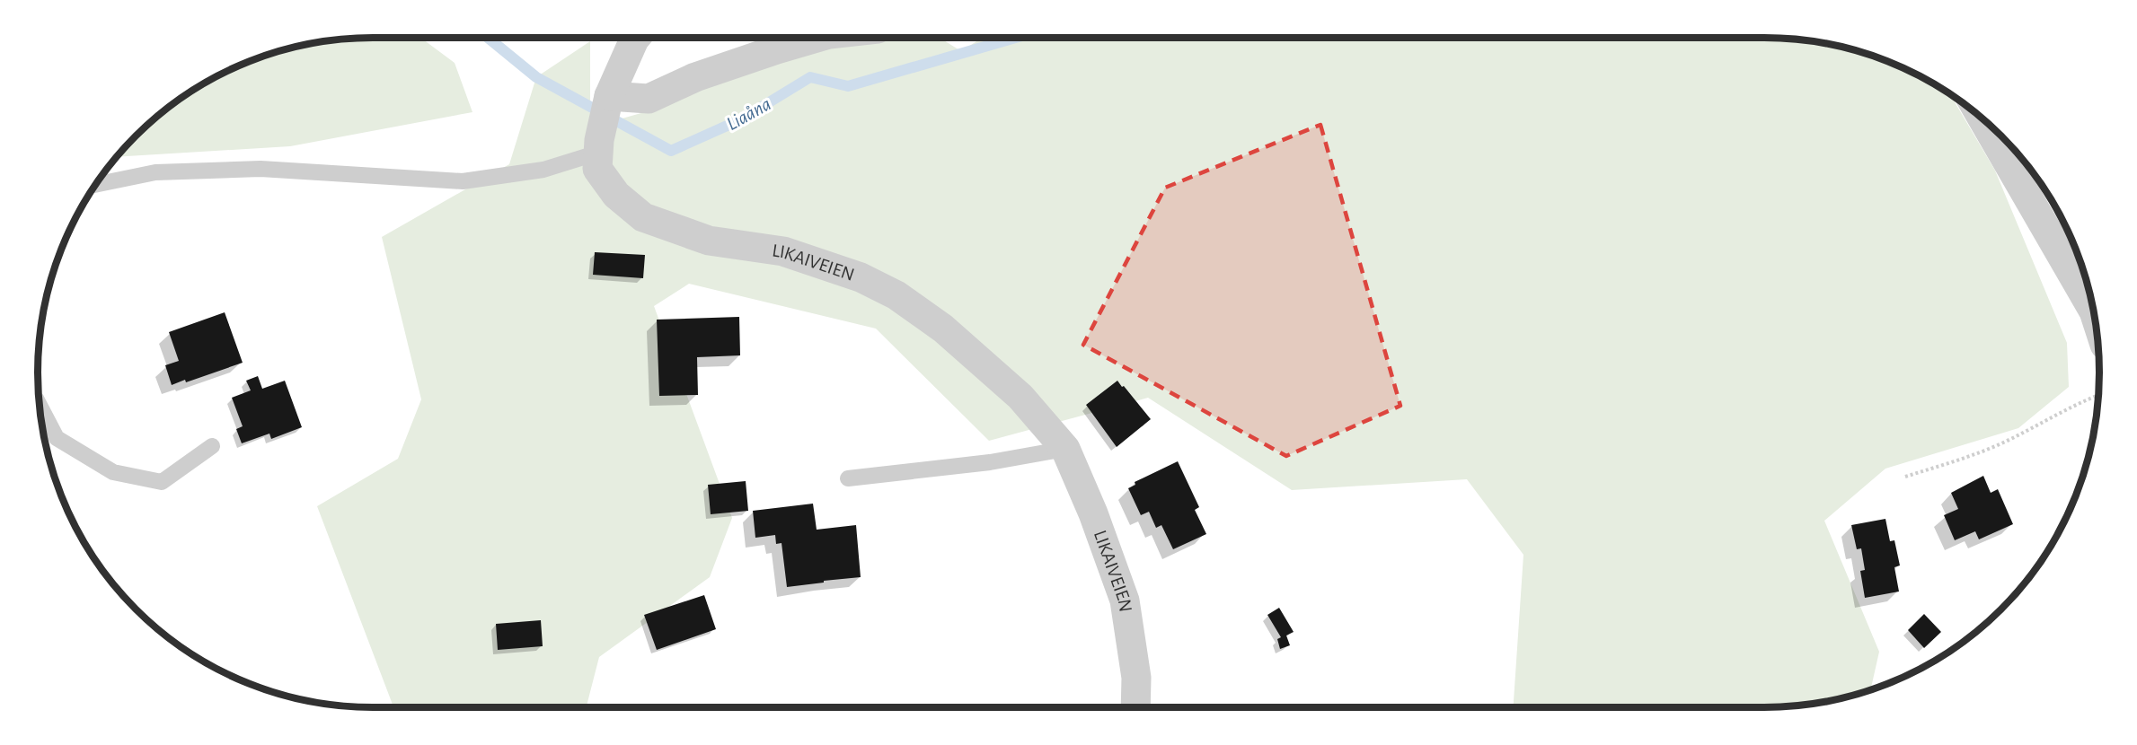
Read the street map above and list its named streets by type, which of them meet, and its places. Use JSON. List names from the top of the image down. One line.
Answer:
{"streets":{"street":["LIKAIVEIEN"]},"water":["Liaåna"]}
